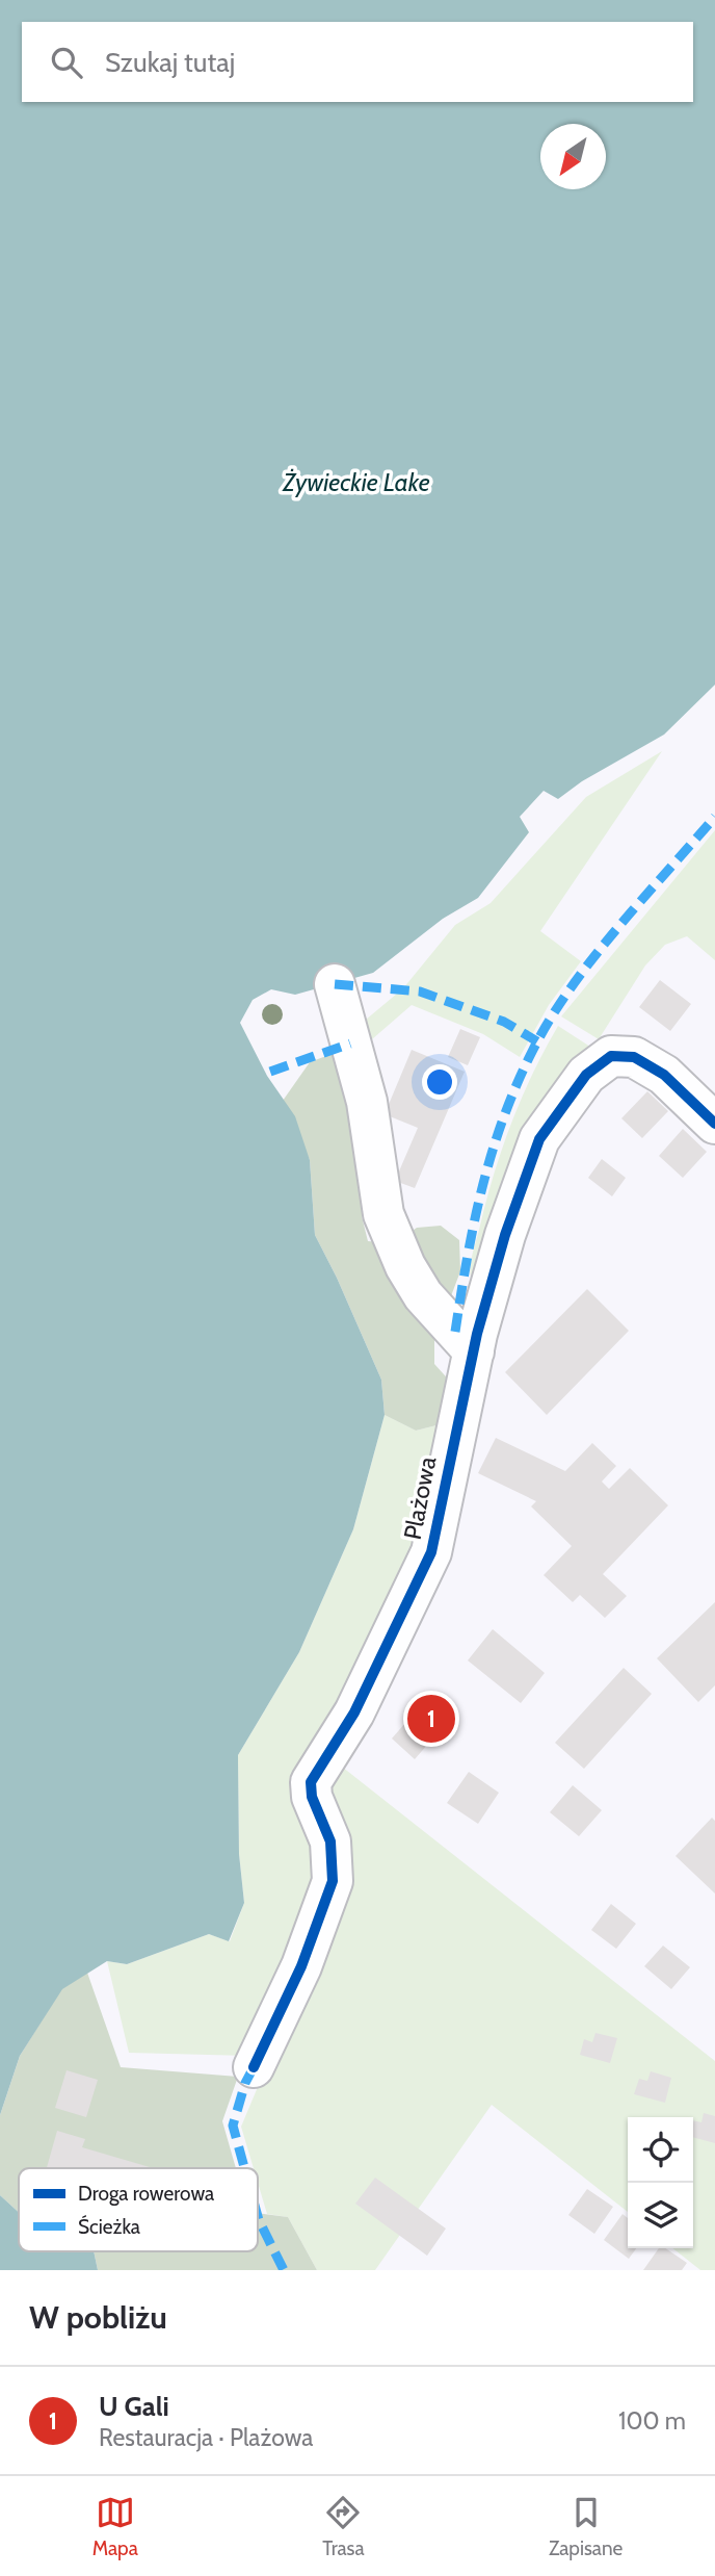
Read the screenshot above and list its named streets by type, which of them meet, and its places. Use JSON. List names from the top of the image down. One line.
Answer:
{"streets":{"street":["Plażowa"]},"water":["Żywieckie Lake"],"legend":["Droga rowerowa","Ścieżka"],"north":"bottom left","page":{"search":"Szukaj tutaj","pins":"1","heading":"W pobliżu","list":[{"mark":"1","name":"U Gali","note":"Restauracja · Plażowa","value":"100 m"}],"nav":["Mapa","Trasa","Zapisane"]}}
